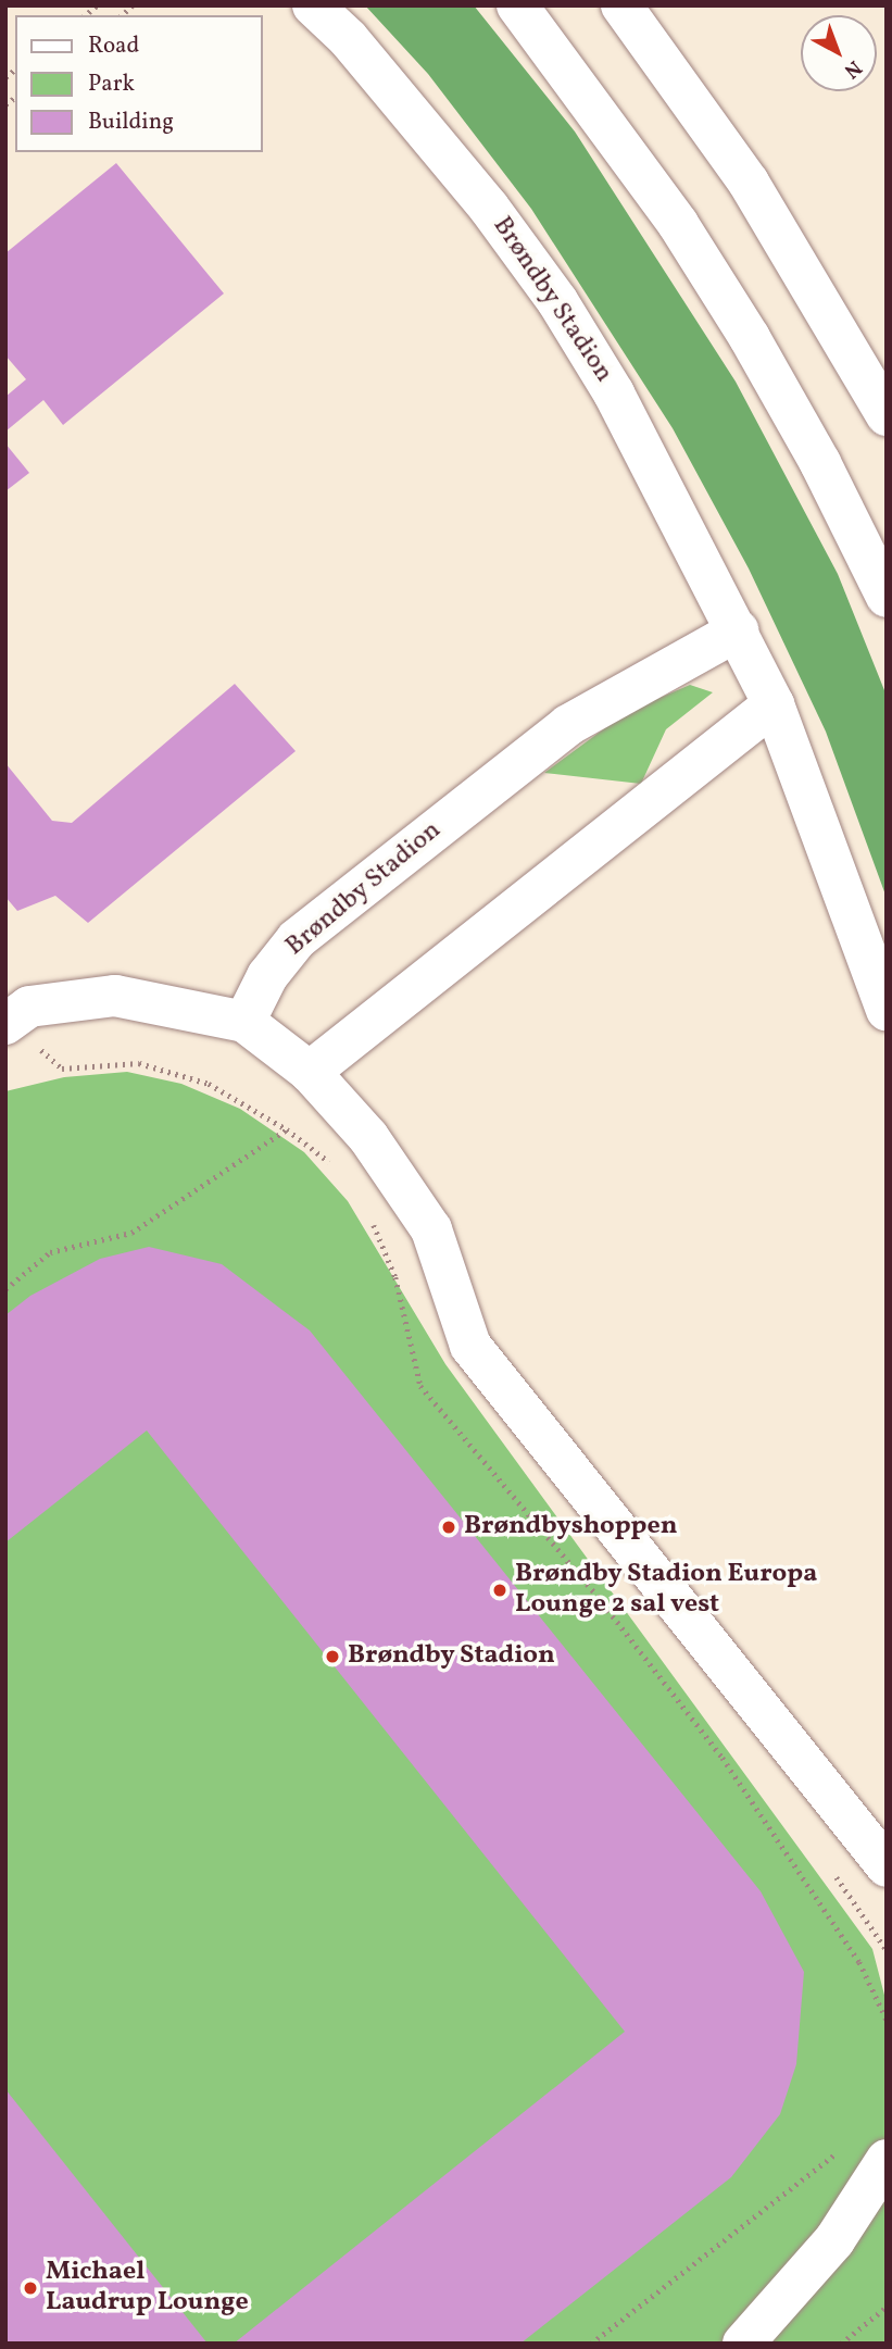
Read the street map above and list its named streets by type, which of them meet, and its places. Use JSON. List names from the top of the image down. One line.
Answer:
{"streets":{"street":["Brøndby Stadion"]},"places":["Brøndbyshoppen","Brøndby Stadion Europa Lounge 2 sal vest","Brøndby Stadion","Michael Laudrup Lounge"],"legend":["Road","Park","Building"],"north":"bottom right"}
